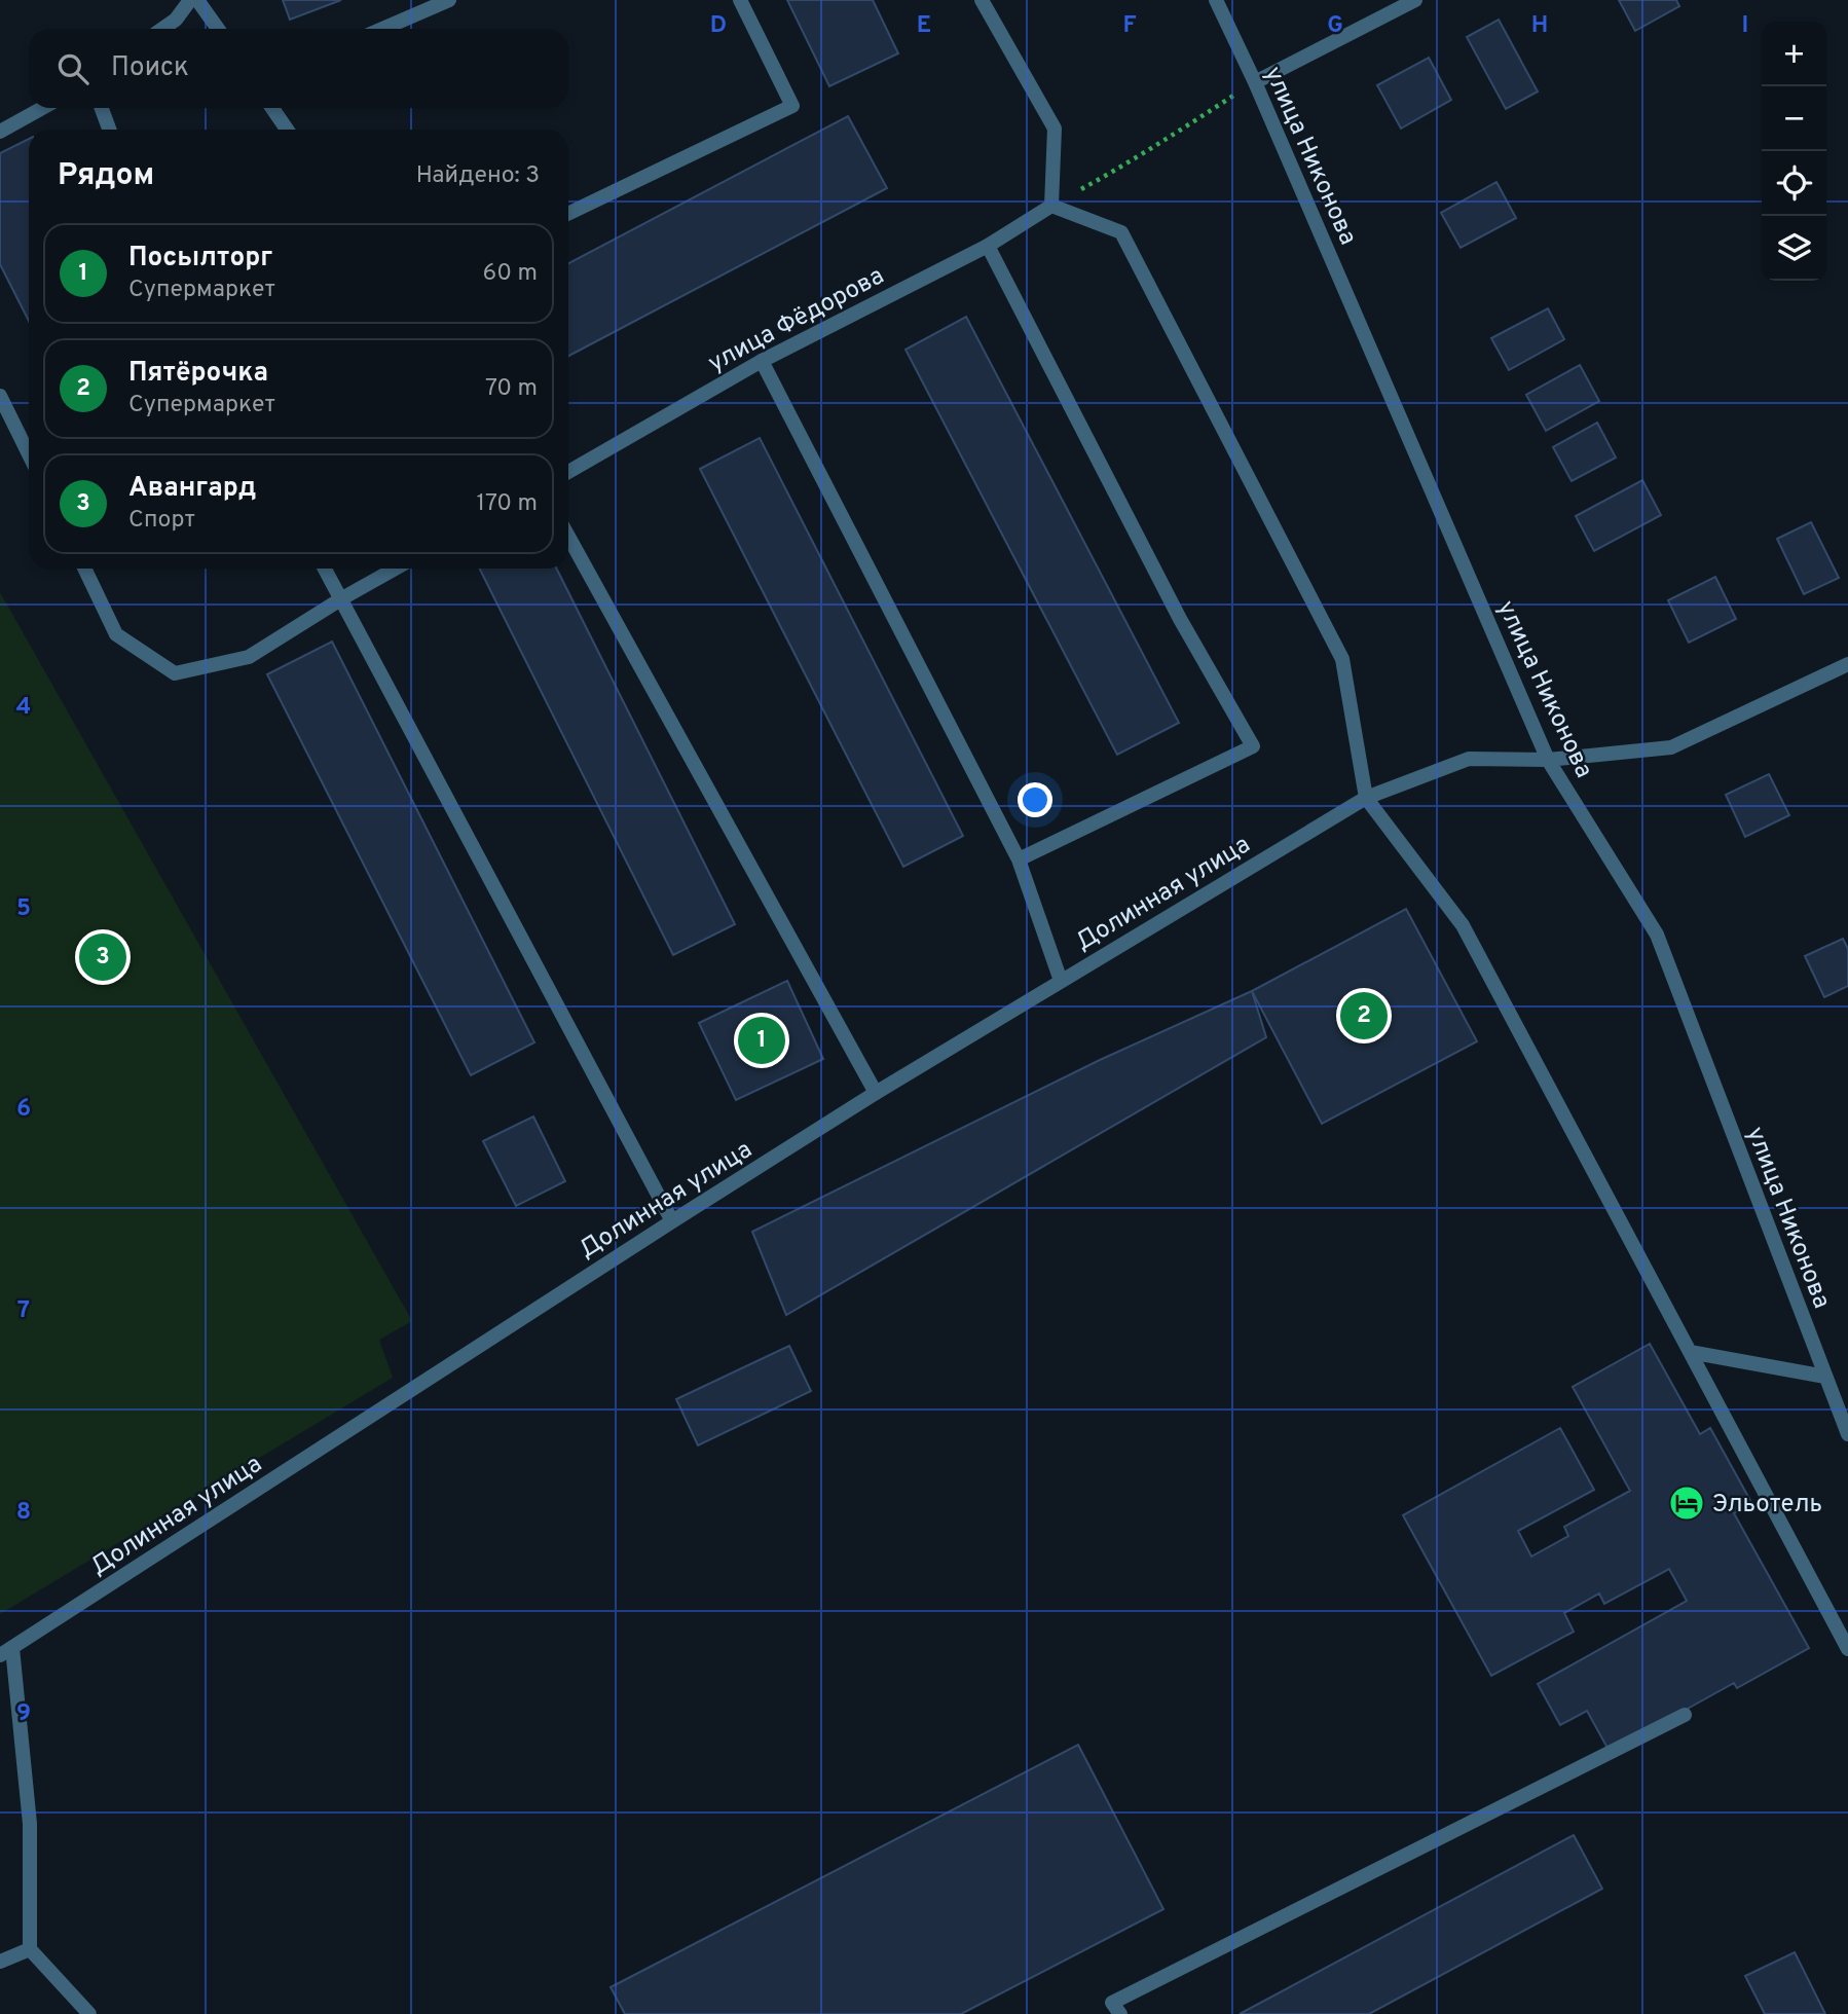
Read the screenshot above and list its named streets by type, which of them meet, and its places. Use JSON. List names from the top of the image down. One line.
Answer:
{"streets":{"street":["улица Никонова","улица Фёдорова","Долинная улица"]},"crossings":[["улица Никонова","Долинная улица"]],"places":{"hotel":["Эльотель"]},"page":{"map_buttons":["+","−"],"search":"Поиск","heading":["Рядом","Найдено: 3"],"list":[{"mark":"1","name":"Посылторг","note":"Супермаркет","value":"60 m"},{"mark":"2","name":"Пятёрочка","note":"Супермаркет","value":"70 m"},{"mark":"3","name":"Авангард","note":"Спорт","value":"170 m"}],"pins":["3","2","1"]},"grid":{"columns":["D","E","F","G","H","I"],"rows":["4","5","6","7","8","9"]}}
